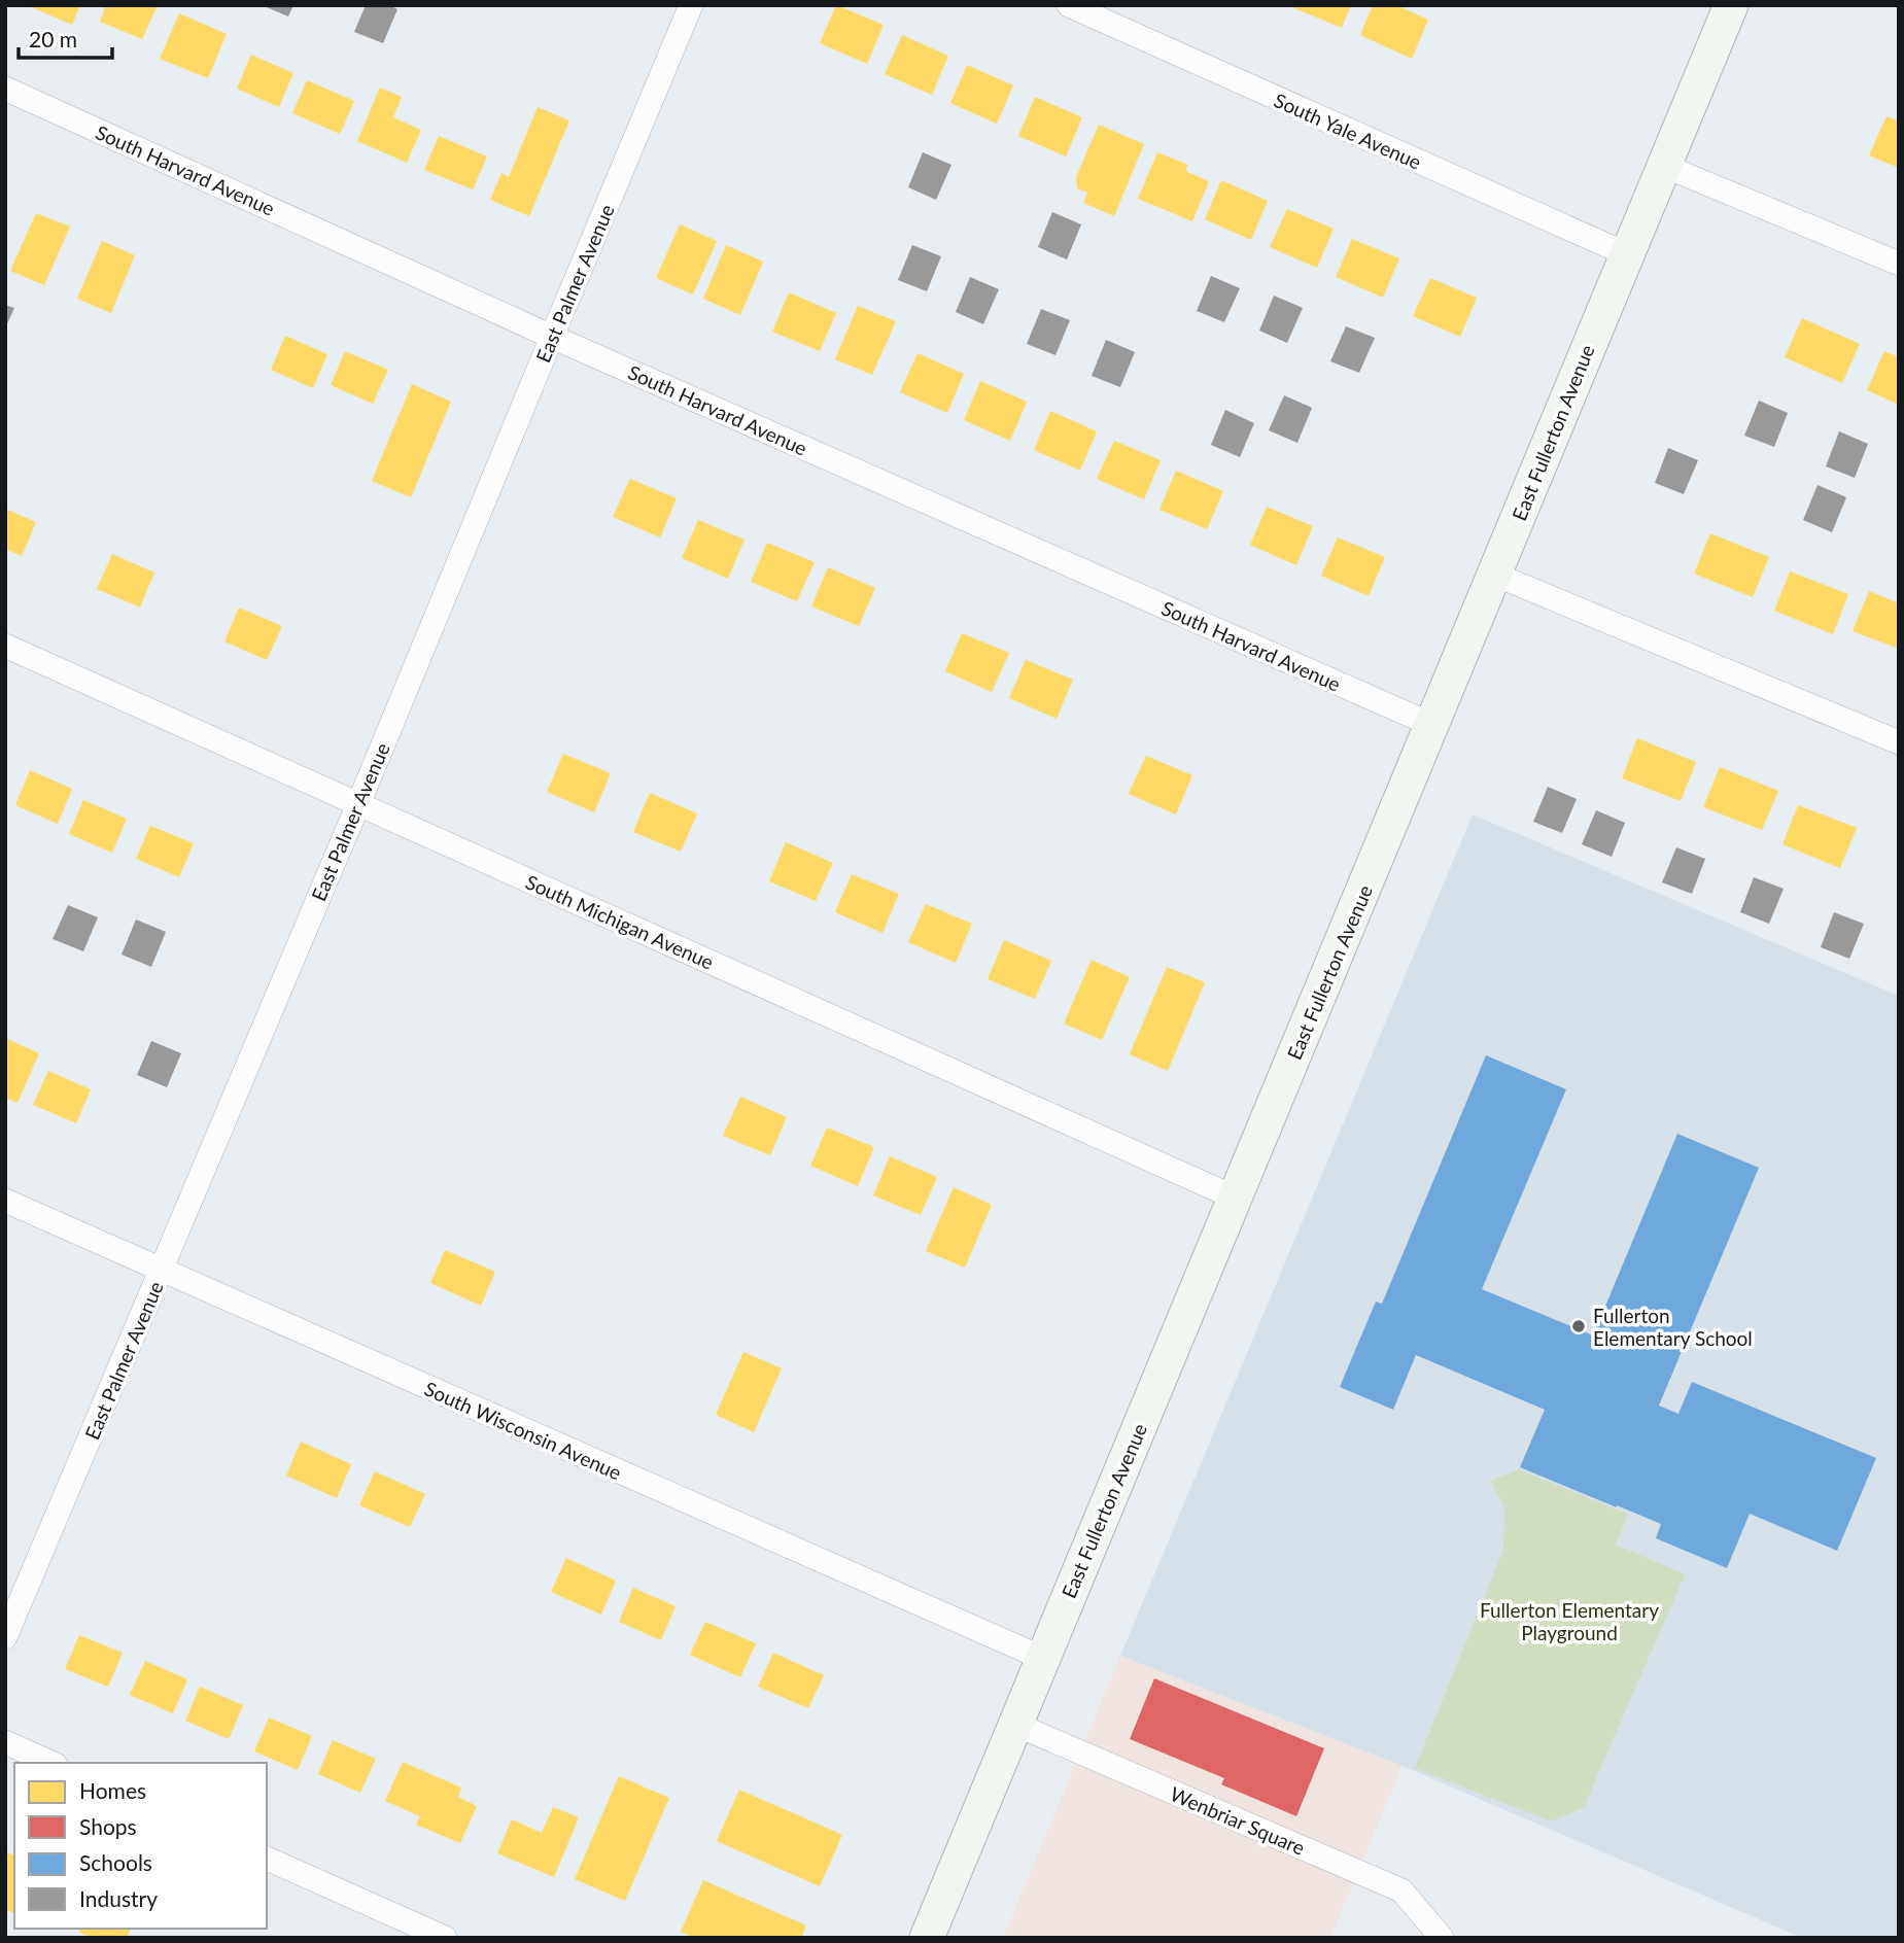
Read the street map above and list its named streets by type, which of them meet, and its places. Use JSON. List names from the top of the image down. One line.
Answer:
{"streets":{"street":["South Yale Avenue","South Harvard Avenue","East Palmer Avenue","East Fullerton Avenue","South Michigan Avenue","South Wisconsin Avenue","Wenbriar Square"]},"crossings":[["South Yale Avenue","East Fullerton Avenue"],["South Harvard Avenue","East Palmer Avenue"],["South Harvard Avenue","East Fullerton Avenue"],["East Palmer Avenue","South Michigan Avenue"],["East Palmer Avenue","South Wisconsin Avenue"],["East Fullerton Avenue","South Michigan Avenue"],["East Fullerton Avenue","South Wisconsin Avenue"],["East Fullerton Avenue","Wenbriar Square"]],"parks":["Fullerton Elementary Playground"],"places":["Fullerton Elementary School"],"legend":["Homes","Shops","Schools","Industry"],"scale_bar":"20 m"}
